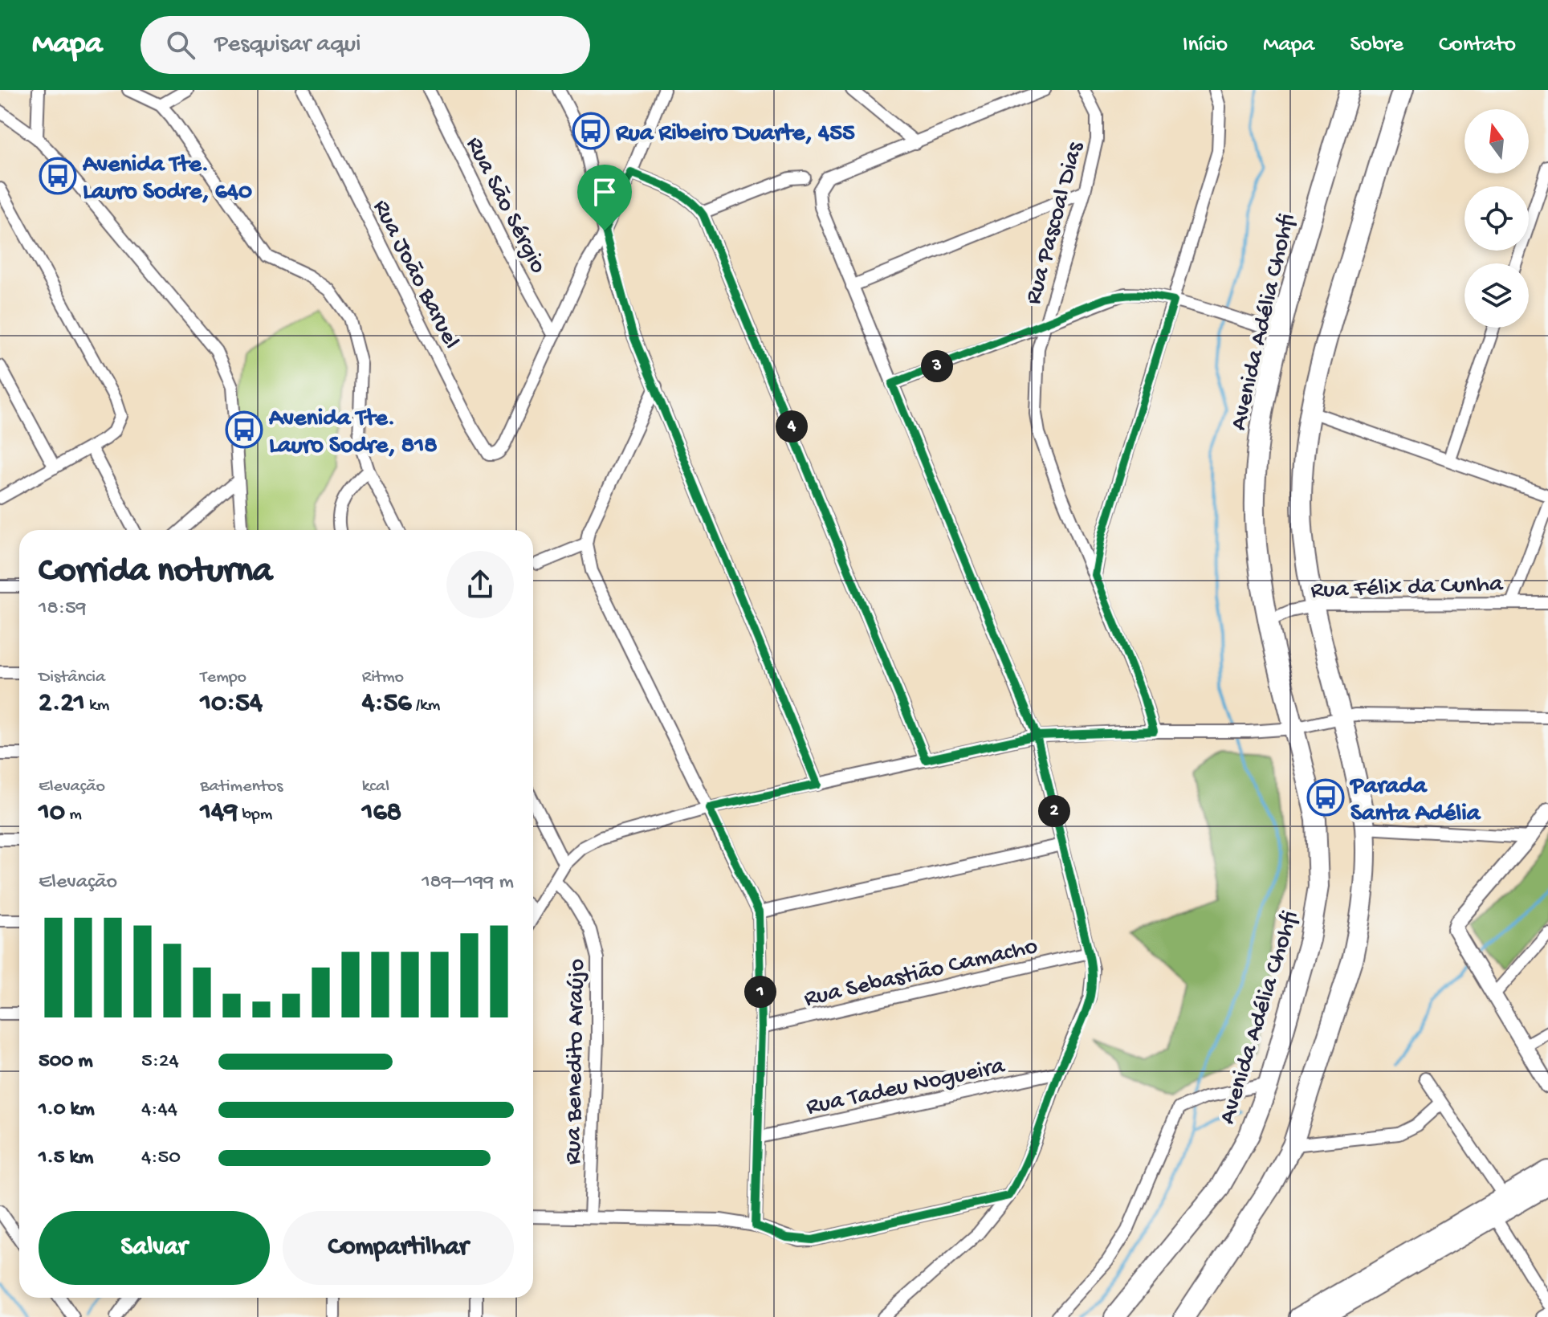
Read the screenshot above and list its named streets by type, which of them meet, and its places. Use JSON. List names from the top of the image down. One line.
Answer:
{"streets":{"highway":["Avenida Adélia Chohfi"],"street":["Rua São Sérgio","Rua Pascoal Dias","Rua João Baruel","Rua Félix da Cunha","Rua Sebastião Camacho","Rua Benedito Araújo","Rua Tadeu Nogueira"]},"crossings":[["Rua São Sérgio","Rua João Baruel"],["Avenida Adélia Chohfi","Rua Félix da Cunha"]],"places":{"bus stop":["Rua Ribeiro Duarte, 455","Avenida Tte. Lauro Sodre, 640","Avenida Tte. Lauro Sodre, 818","Parada Santa Adélia"]},"north":"top","page":{"header":"Mapa","search":"Pesquisar aqui","nav":["Início","Mapa","Sobre","Contato"],"pins":["3","4","2","1"],"heading":["Corrida noturna","18:59"],"stats":[["Distância","2.21 km"],["Tempo","10:54"],["Ritmo","4:56 /km"],["Elevação","10 m"],["Batimentos","149 bpm"],["kcal","168"]],"chart":["Elevação","189–199 m"],"list":[{"name":"500 m","note":"5:24"},{"name":"1.0 km","note":"4:44"},{"name":"1.5 km","note":"4:50"}],"buttons":["Salvar","Compartilhar"]}}
